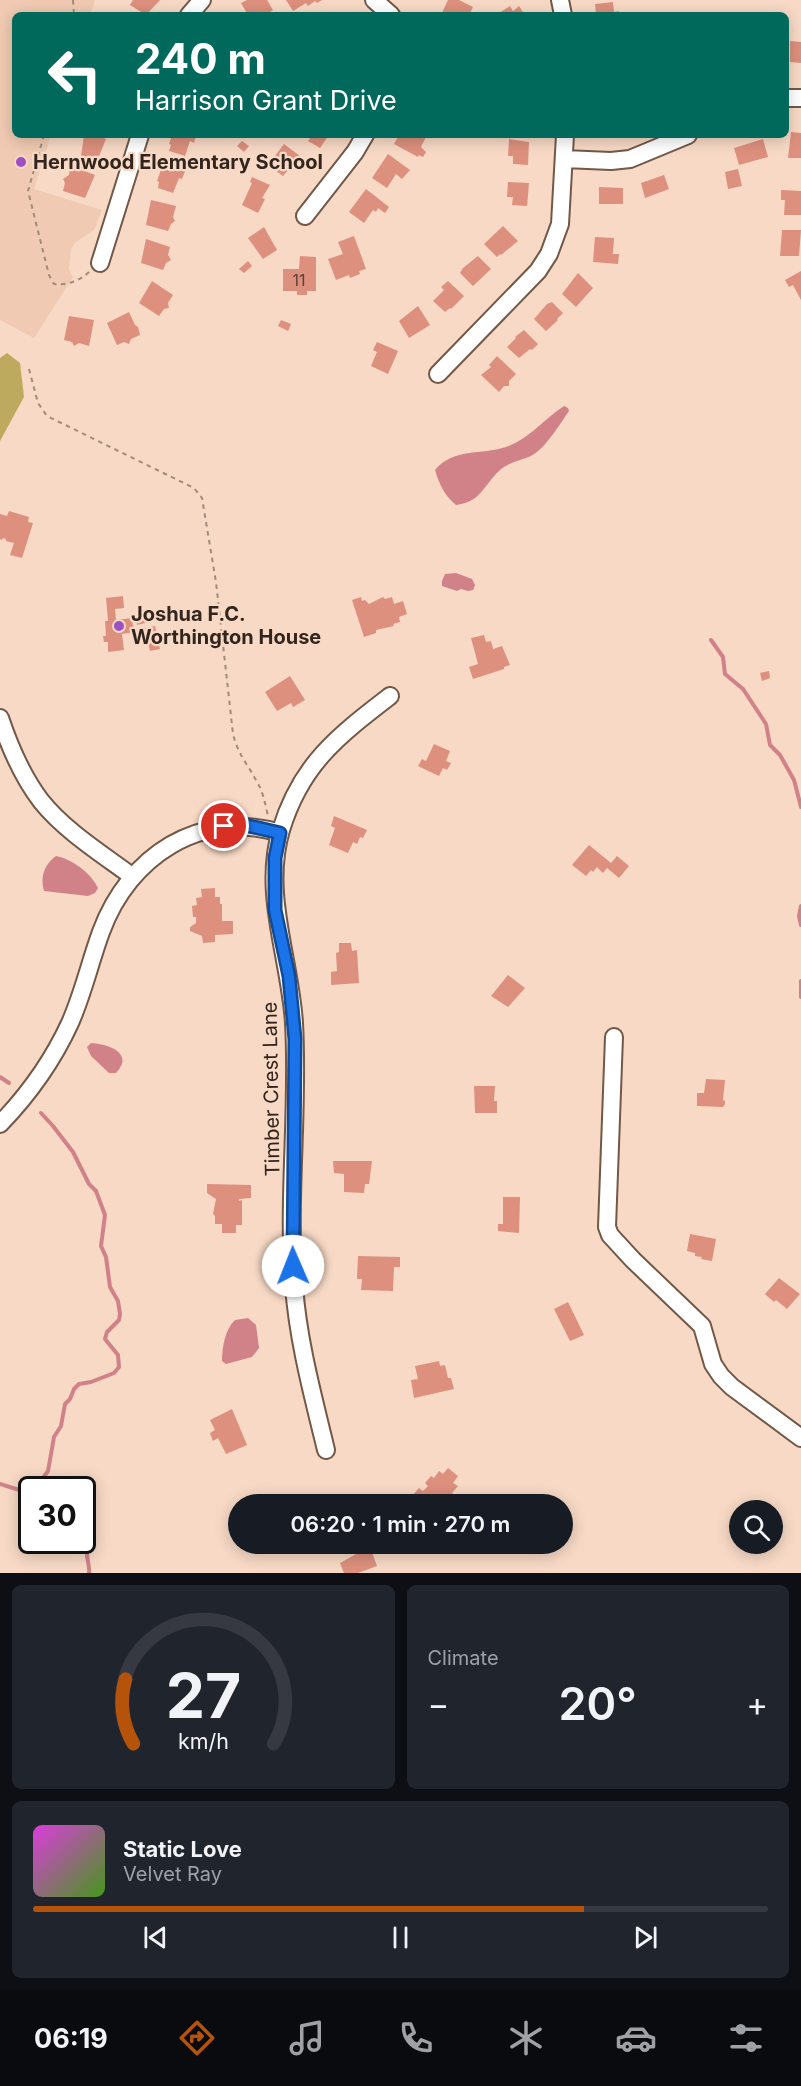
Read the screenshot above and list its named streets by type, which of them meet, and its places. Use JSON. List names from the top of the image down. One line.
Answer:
{"streets":{"street":["Timber Crest Lane"]},"places":["Hernwood Elementary School","Joshua F.C. Worthington House"],"house_numbers":["11"],"page":{"turn":["240 m","Harrison Grant Drive"],"limit":"30","trip":"06:20 · 1 min · 270 m","tile":"Climate","heat":["−","20°","+"],"song":["Static Love","Velvet Ray"],"tabs":"06:19","gauge":["27","km/h"]}}
